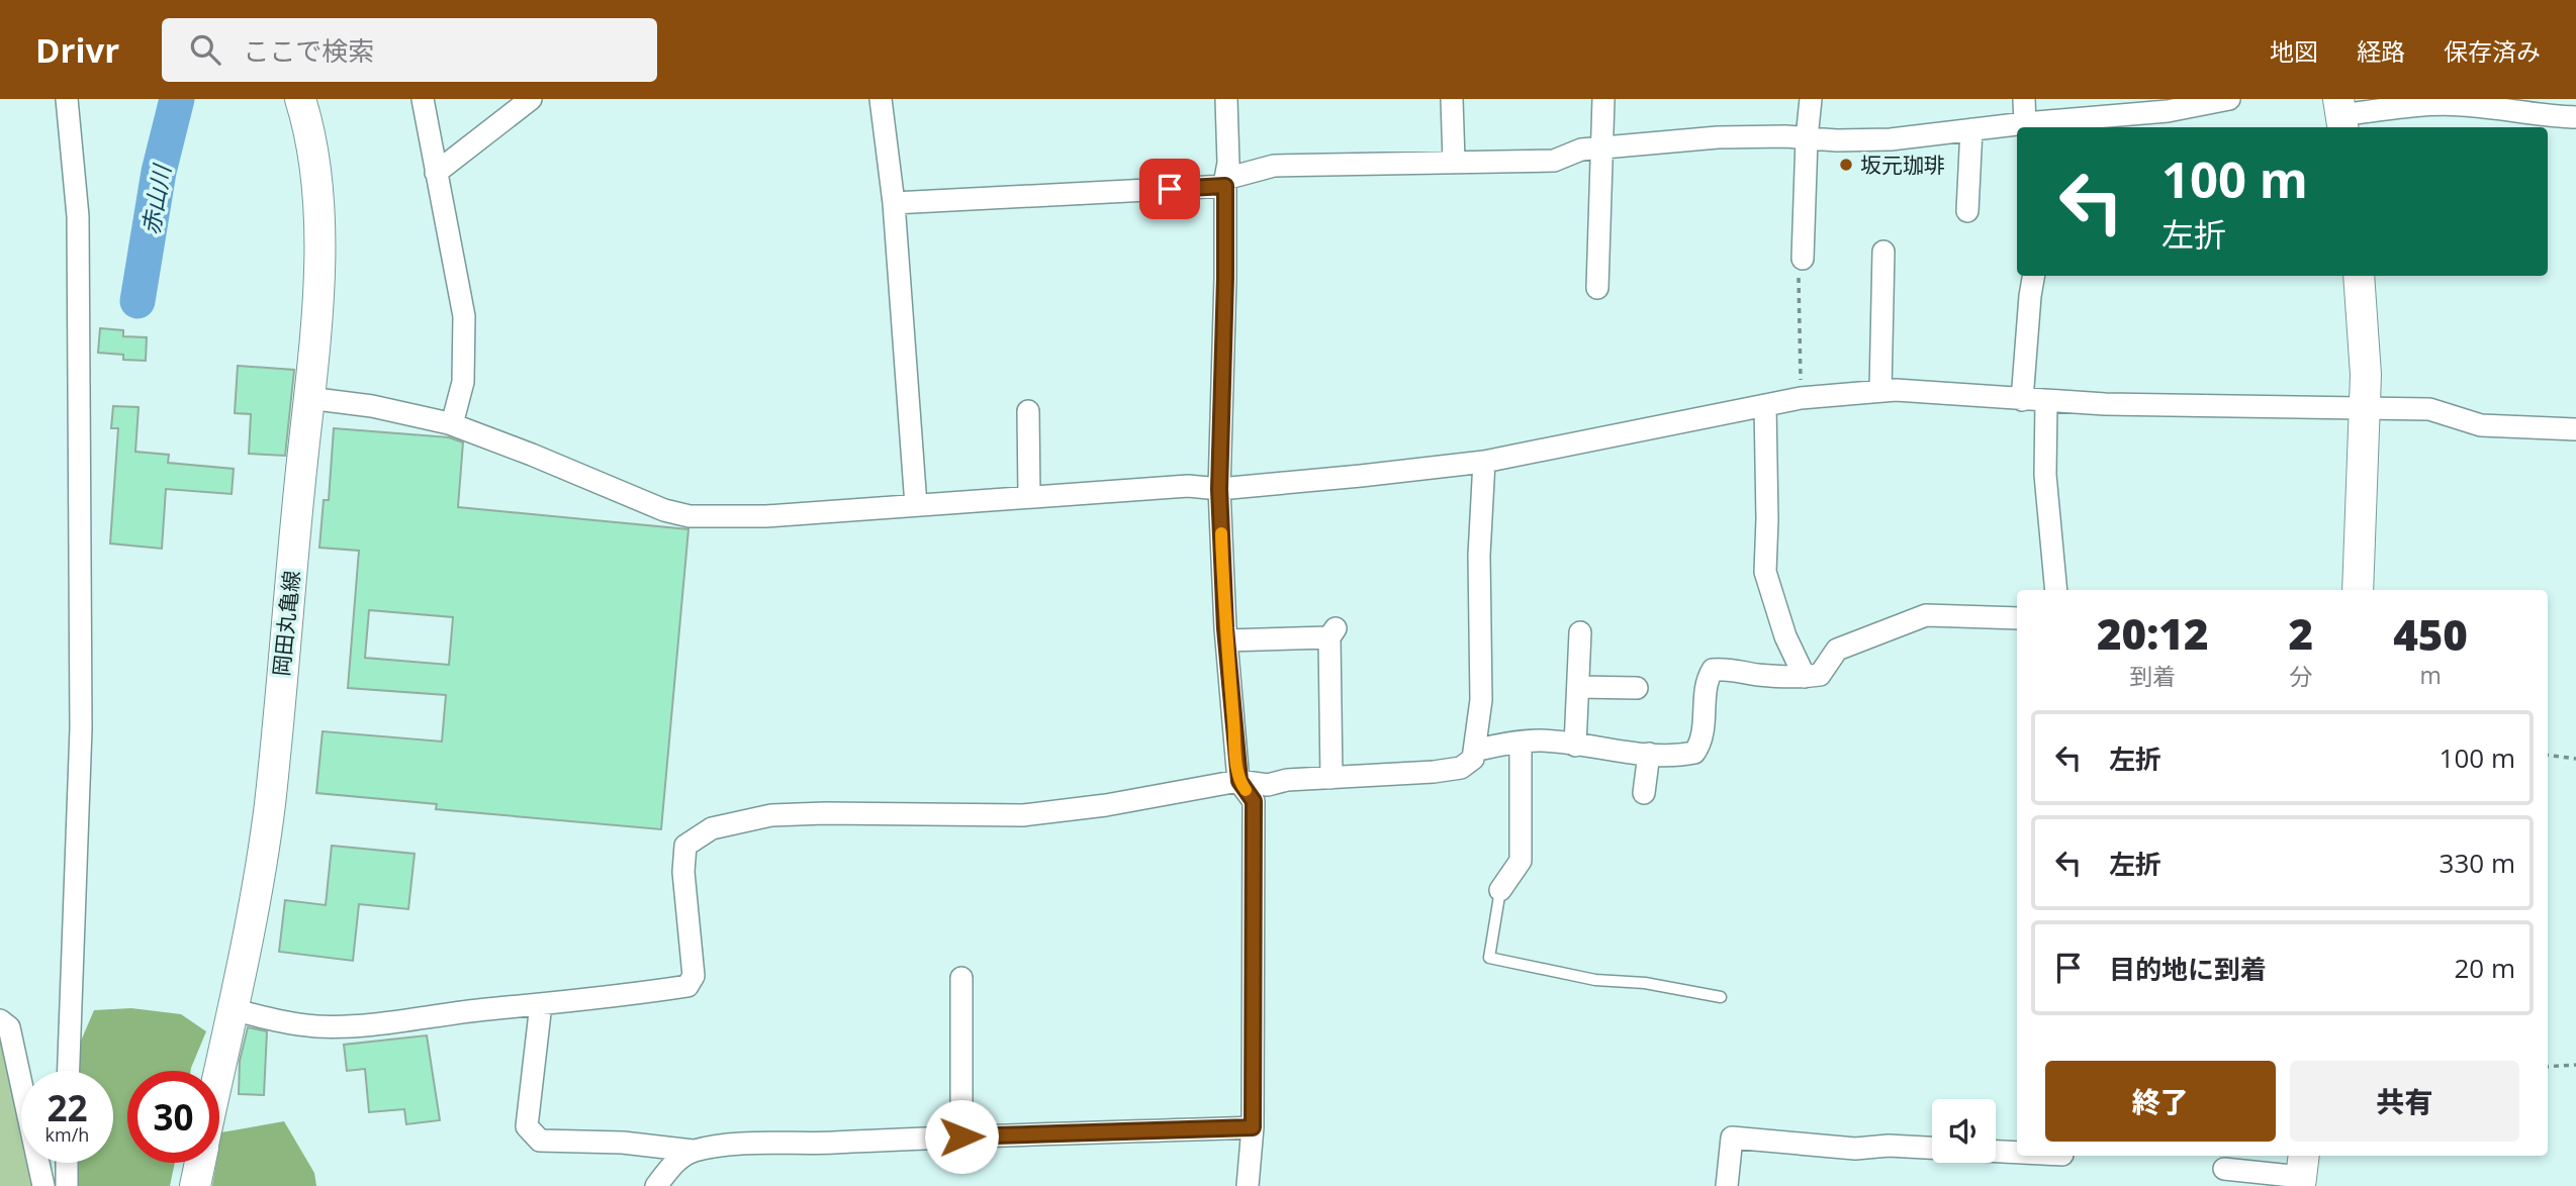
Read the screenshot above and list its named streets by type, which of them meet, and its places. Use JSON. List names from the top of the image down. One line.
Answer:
{"streets":{"main road":["岡田丸亀線"]},"water":["赤山川"],"places":["坂元珈琲"],"page":{"header":"Drivr","search":"ここで検索","nav":["地図","経路","保存済み"],"turn":["100 m","左折"],"eta":["20:12","到着","2","分","450","m"],"list":[{"name":"左折","value":"100 m"},{"name":"左折","value":"330 m"},{"name":"目的地に到着","value":"20 m"}],"buttons":["終了","共有"],"speed":"22 km/h","limit":"30"}}
